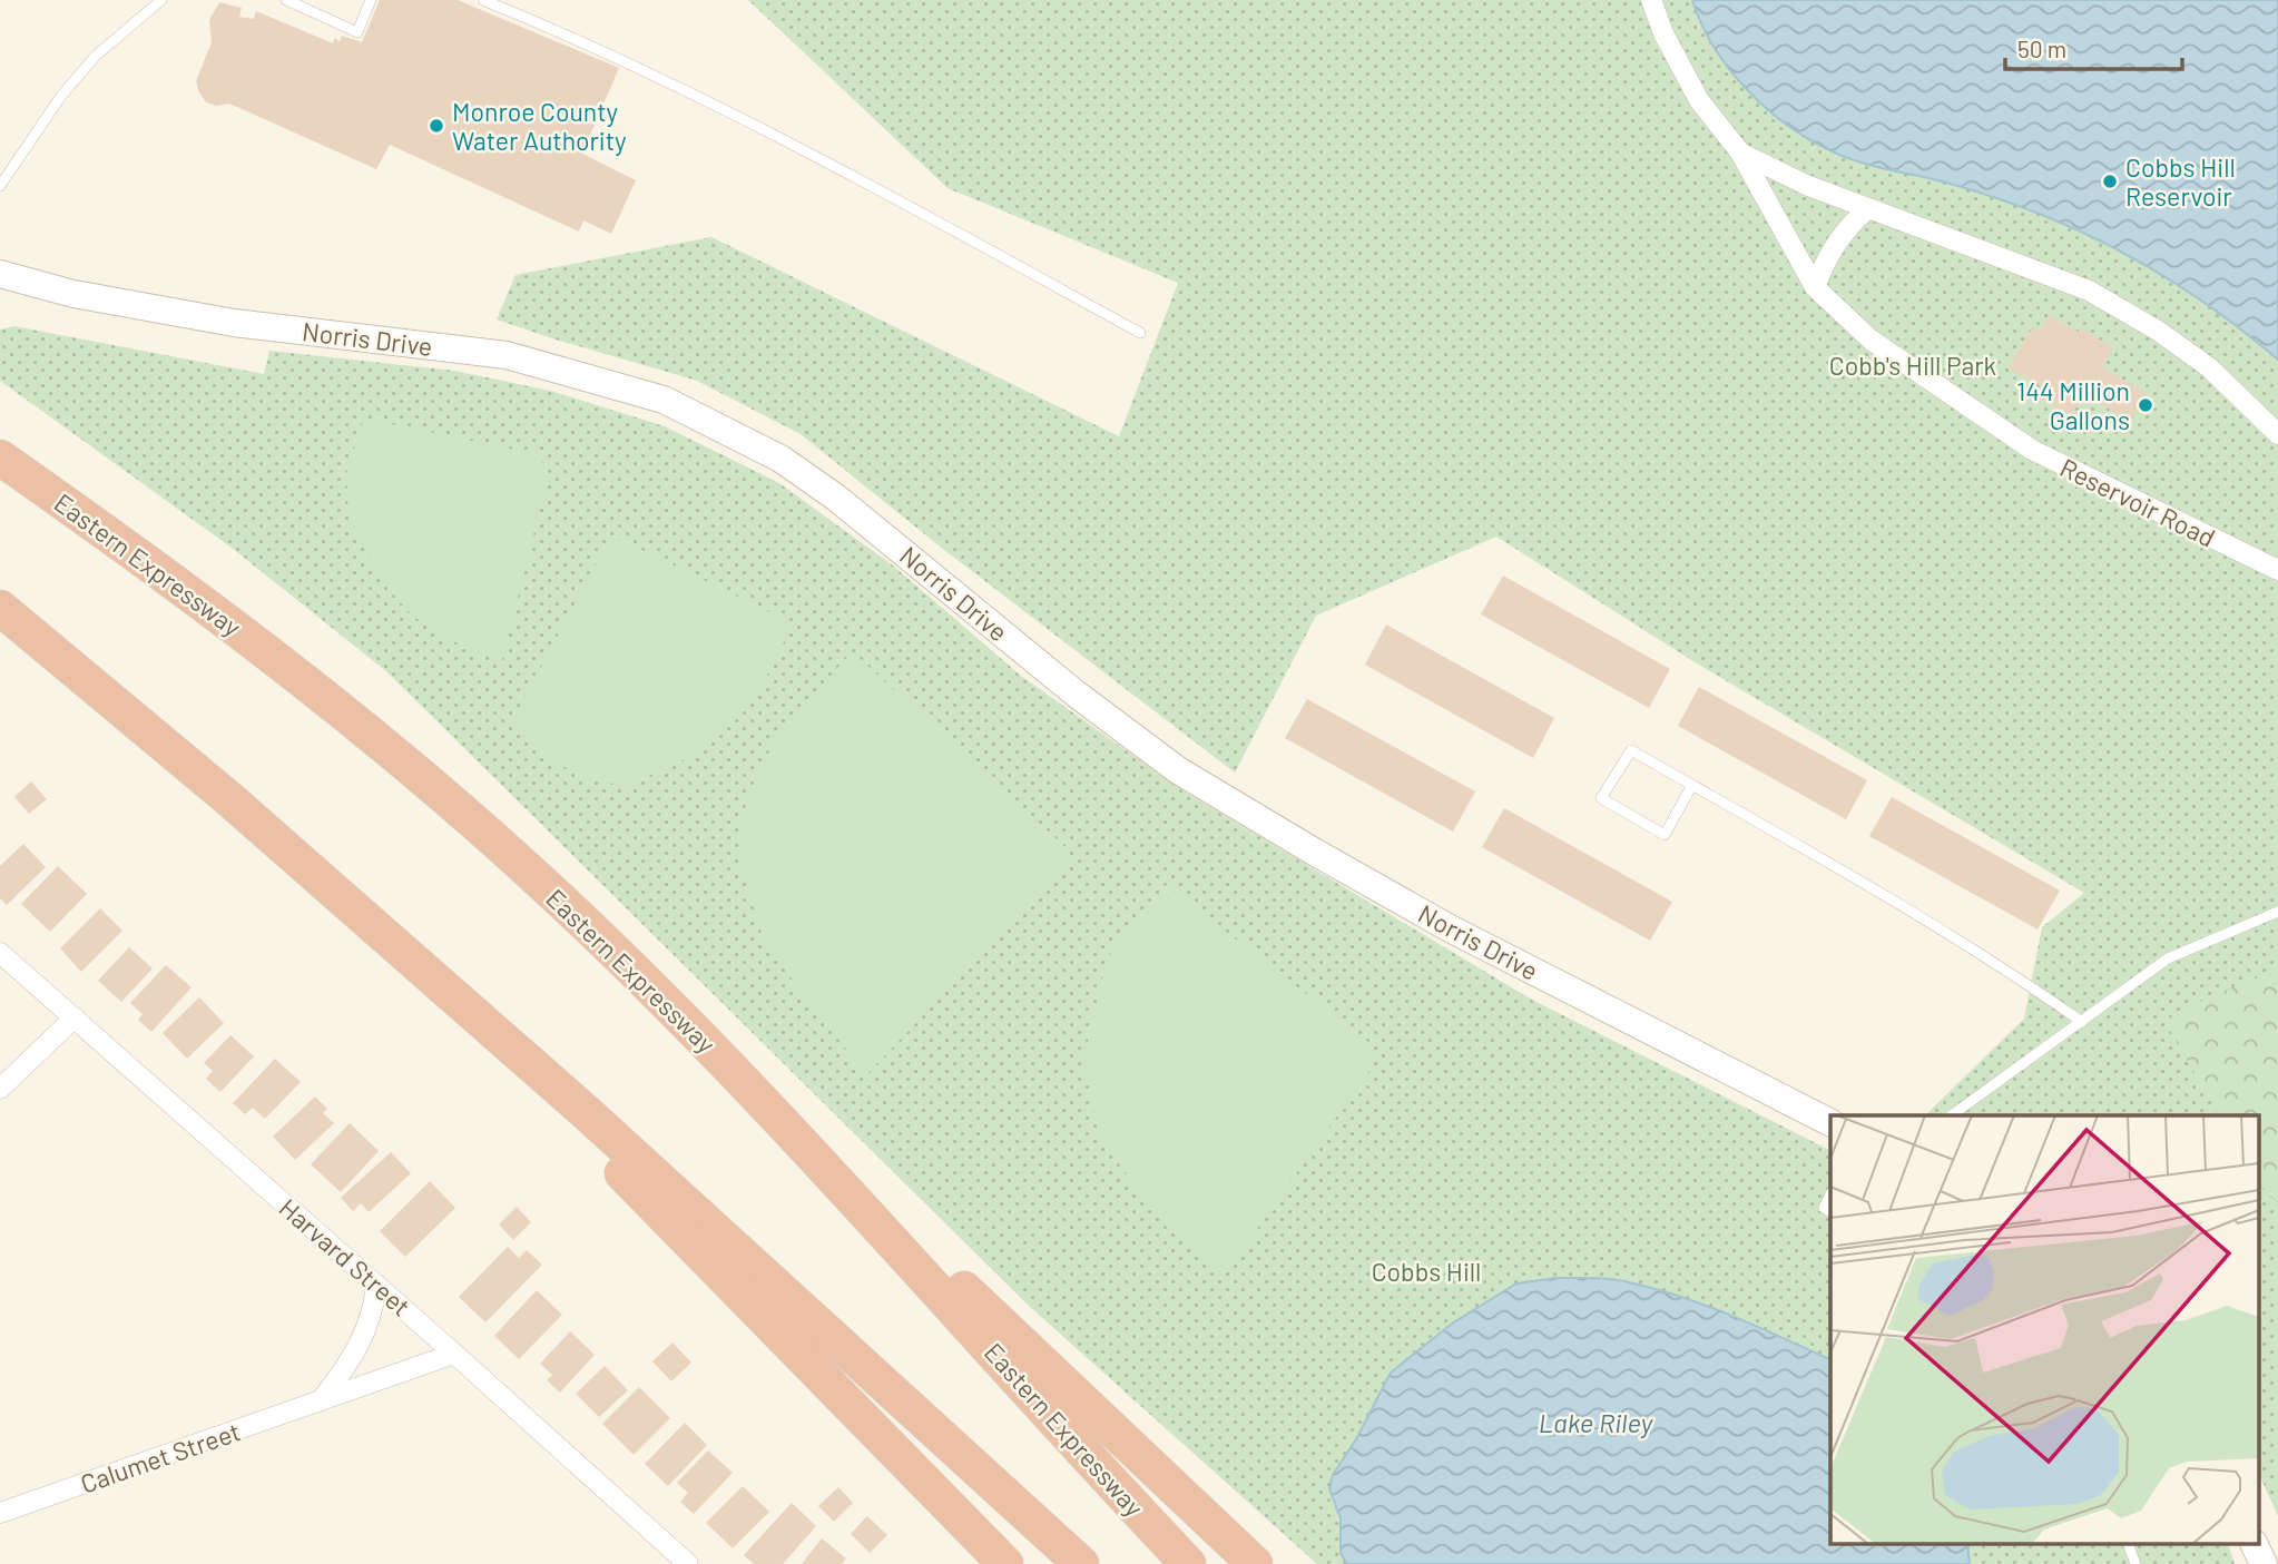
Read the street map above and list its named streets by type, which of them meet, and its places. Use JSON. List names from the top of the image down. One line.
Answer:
{"streets":{"highway":["Eastern Expressway"],"street":["Norris Drive","Reservoir Road","Harvard Street","Calumet Street"]},"crossings":[["Harvard Street","Calumet Street"]],"water":["Lake Riley"],"parks":["Cobb's Hill Park","Cobbs Hill"],"places":["Monroe County Water Authority","Cobbs Hill Reservoir","144 Million Gallons"],"scale_bar":"50 m"}
